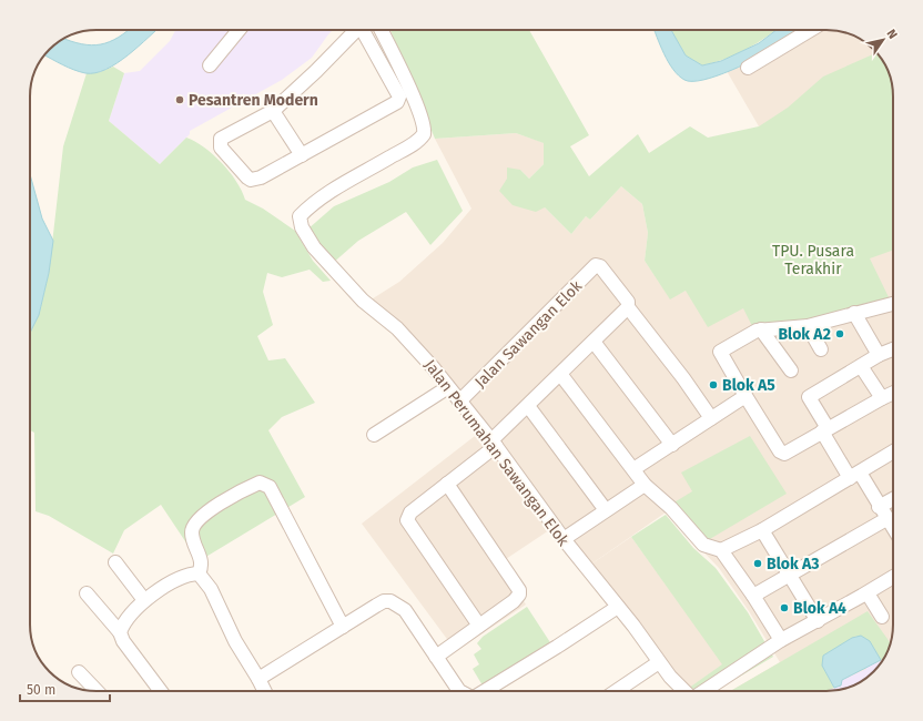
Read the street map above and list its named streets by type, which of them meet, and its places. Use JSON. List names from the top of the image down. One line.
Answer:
{"streets":{"street":["Jalan Sawangan Elok","Jalan Perumahan Sawangan Elok"]},"crossings":[["Jalan Sawangan Elok","Jalan Perumahan Sawangan Elok"]],"parks":["TPU. Pusara Terakhir"],"places":["Pesantren Modern","Blok A2","Blok A5","Blok A3","Blok A4"],"scale_bar":"50 m","north":"top right"}
